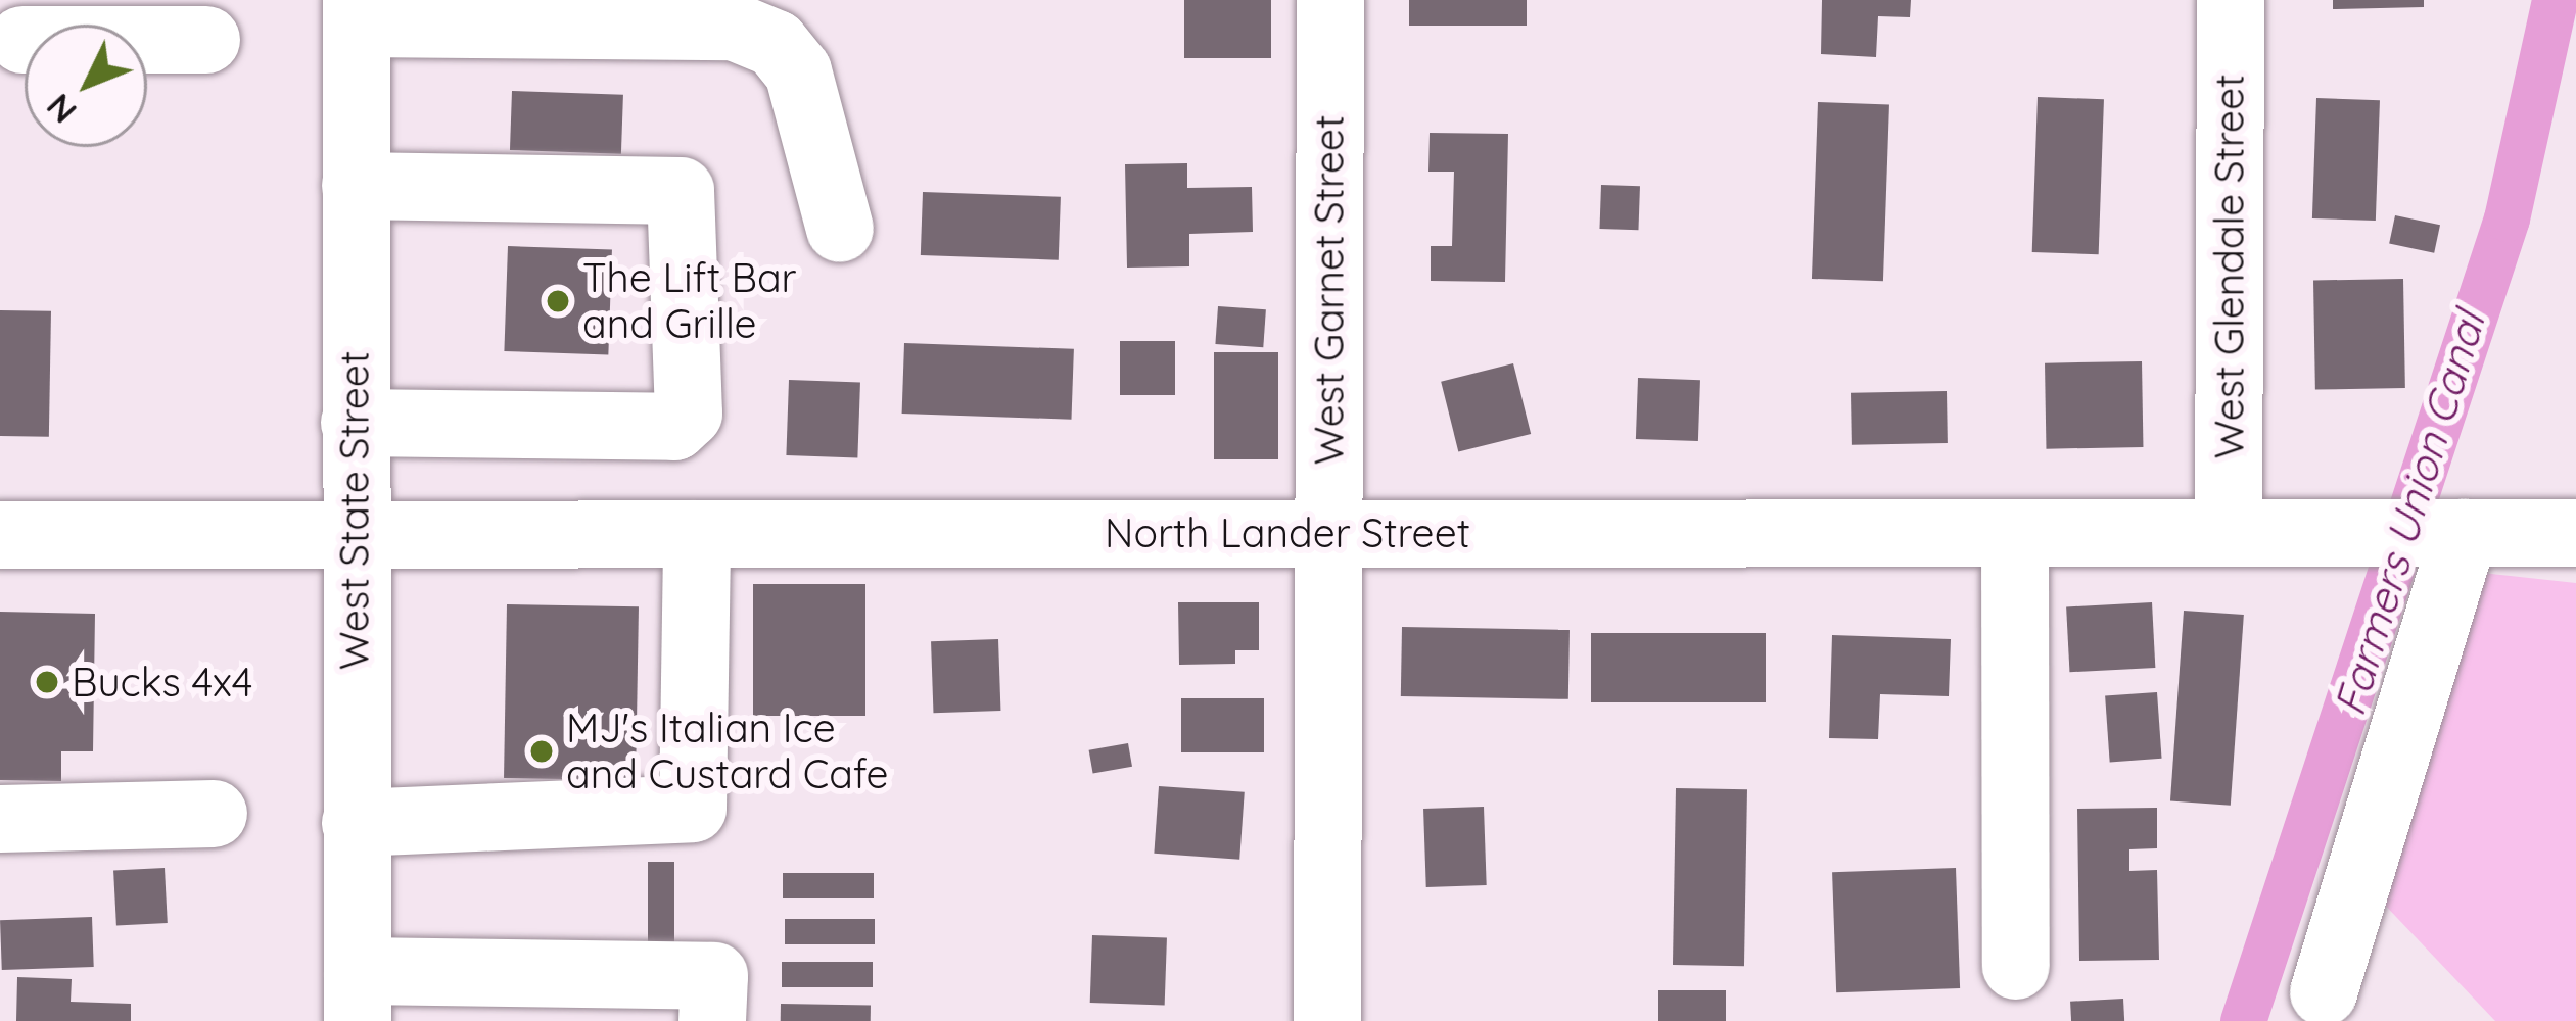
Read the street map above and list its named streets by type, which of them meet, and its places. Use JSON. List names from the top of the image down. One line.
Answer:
{"streets":{"street":["West Glendale Street","West Garnet Street","West State Street","North Lander Street"]},"crossings":[["West Glendale Street","North Lander Street"],["West Garnet Street","North Lander Street"],["West State Street","North Lander Street"]],"water":["Farmers Union Canal"],"places":["The Lift Bar and Grille","Bucks 4x4","MJ's Italian Ice and Custard Cafe"],"north":"bottom left"}
